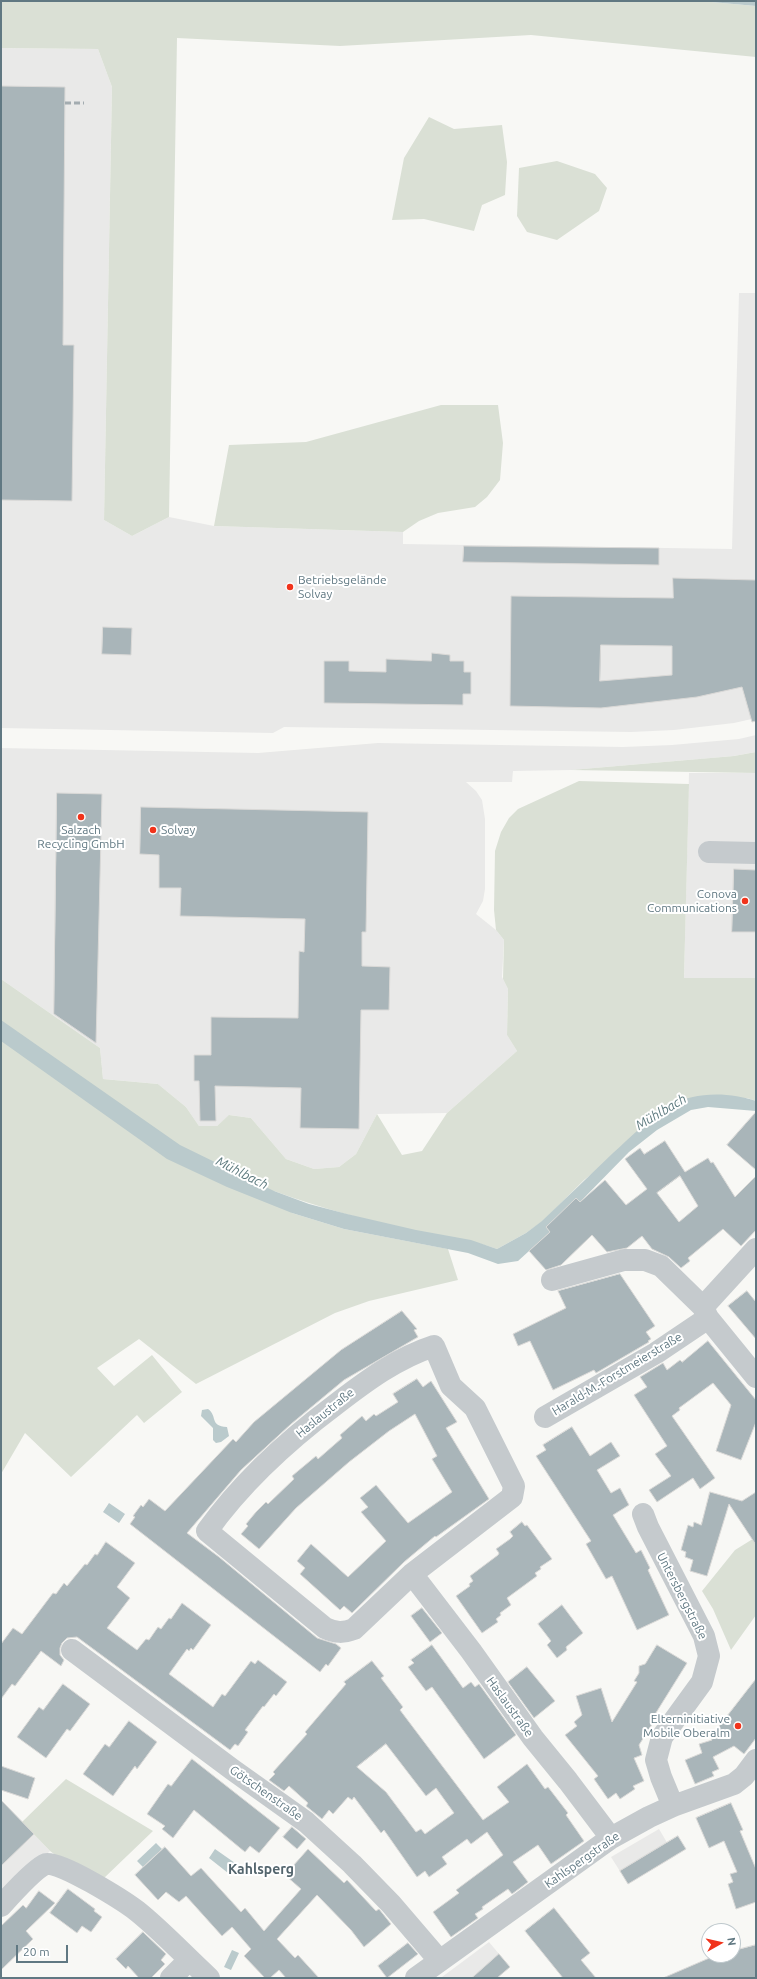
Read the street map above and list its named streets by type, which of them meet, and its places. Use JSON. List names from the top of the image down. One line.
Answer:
{"streets":{"street":["Harald-M.-Forstmeierstraße","Haslaustraße","Untersbergstraße","Götschenstraße","Kahlspergstraße"]},"crossings":[["Haslaustraße","Kahlspergstraße"],["Untersbergstraße","Kahlspergstraße"],["Götschenstraße","Kahlspergstraße"]],"districts":["Kahlsperg"],"water":["Mühlbach"],"places":["Betriebsgelände Solvay","Salzach Recycling GmbH","Solvay","Conova Communications","Elterninitiative Mobile Oberalm"],"scale_bar":"20 m","north":"right"}
